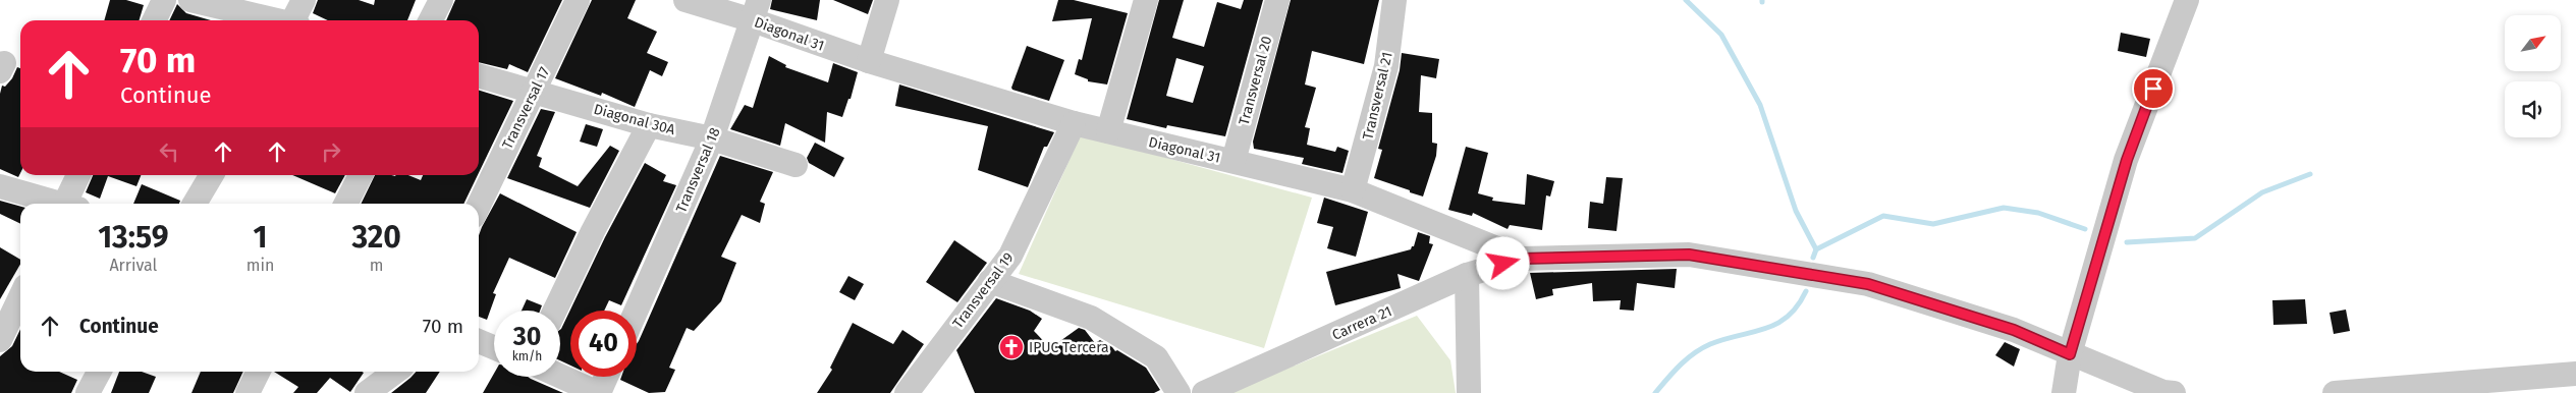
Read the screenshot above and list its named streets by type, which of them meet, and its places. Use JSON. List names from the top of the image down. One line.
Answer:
{"streets":{"street":["Diagonal 31","Transversal 20","Transversal 21","Transversal 17","Diagonal 30A","Transversal 18","Transversal 19","Carrera 21"]},"crossings":[["Diagonal 31","Transversal 20"],["Diagonal 31","Transversal 21"],["Diagonal 31","Transversal 18"],["Diagonal 31","Transversal 19"],["Diagonal 31","Carrera 21"],["Transversal 17","Diagonal 30A"],["Diagonal 30A","Transversal 18"]],"places":{"church":["IPUC Tercera"]},"north":"top right","page":{"turn":["70 m","Continue"],"eta":["13:59","Arrival","1","min","320","m"],"list":[{"name":"Continue","value":"70 m"}],"speed":"30 km/h","limit":"40"}}
